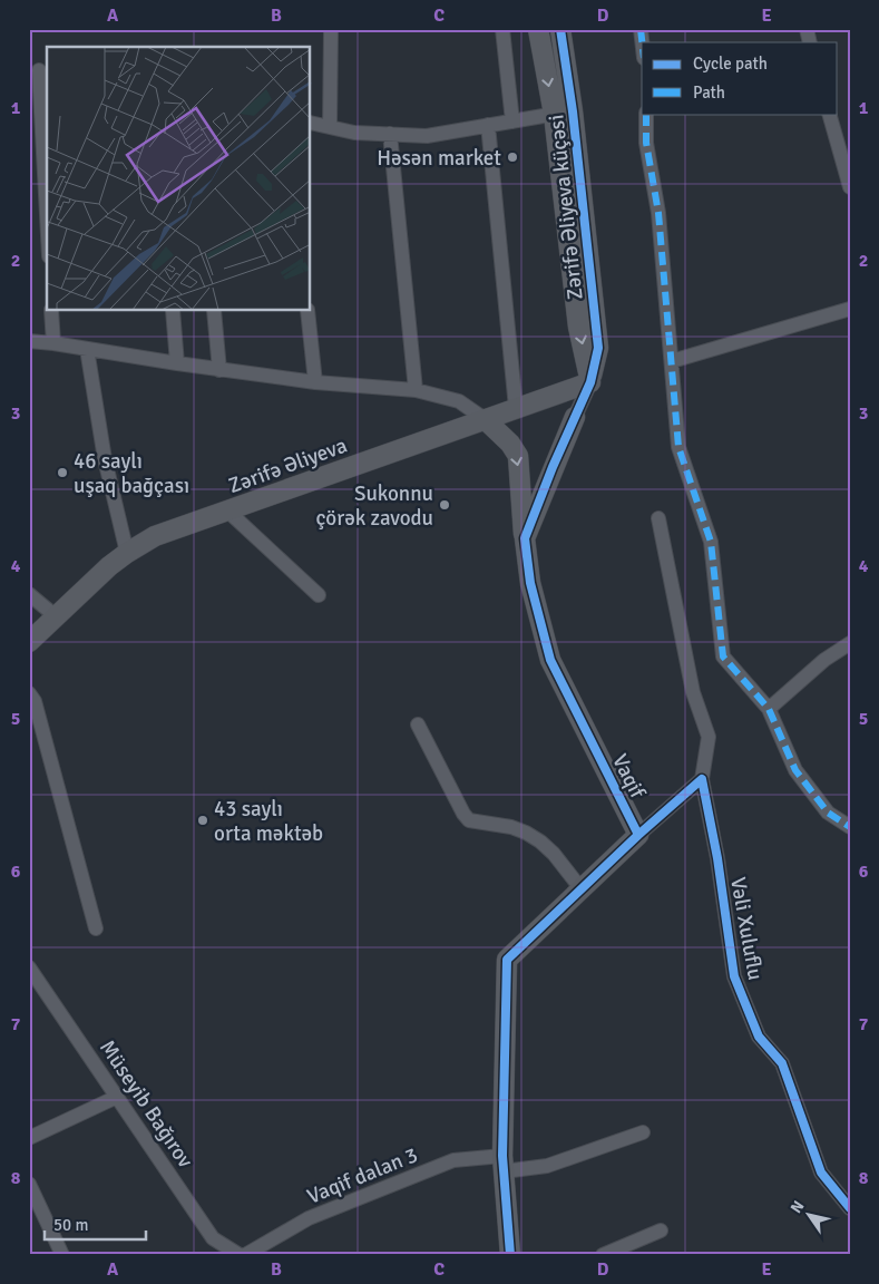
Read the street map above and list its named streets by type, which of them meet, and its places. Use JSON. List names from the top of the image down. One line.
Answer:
{"streets":{"street":["Zərifə Əliyeva küçəsi","Zərifə Əliyeva","Vaqif","Vəli Xuluflu","Müseyib Bağırov","Vaqif dalan 3"]},"crossings":[["Zərifə Əliyeva küçəsi","Zərifə Əliyeva"],["Zərifə Əliyeva küçəsi","Vaqif"],["Zərifə Əliyeva","Vaqif"]],"places":["Həsən market","46 saylı uşaq bağçası","Sukonnu çörək zavodu","43 saylı orta məktəb"],"legend":["Cycle path","Path"],"scale_bar":"50 m","north":"top left","grid":{"columns":["A","B","C","D","E"],"rows":["1","2","3","4","5","6","7","8"]}}
